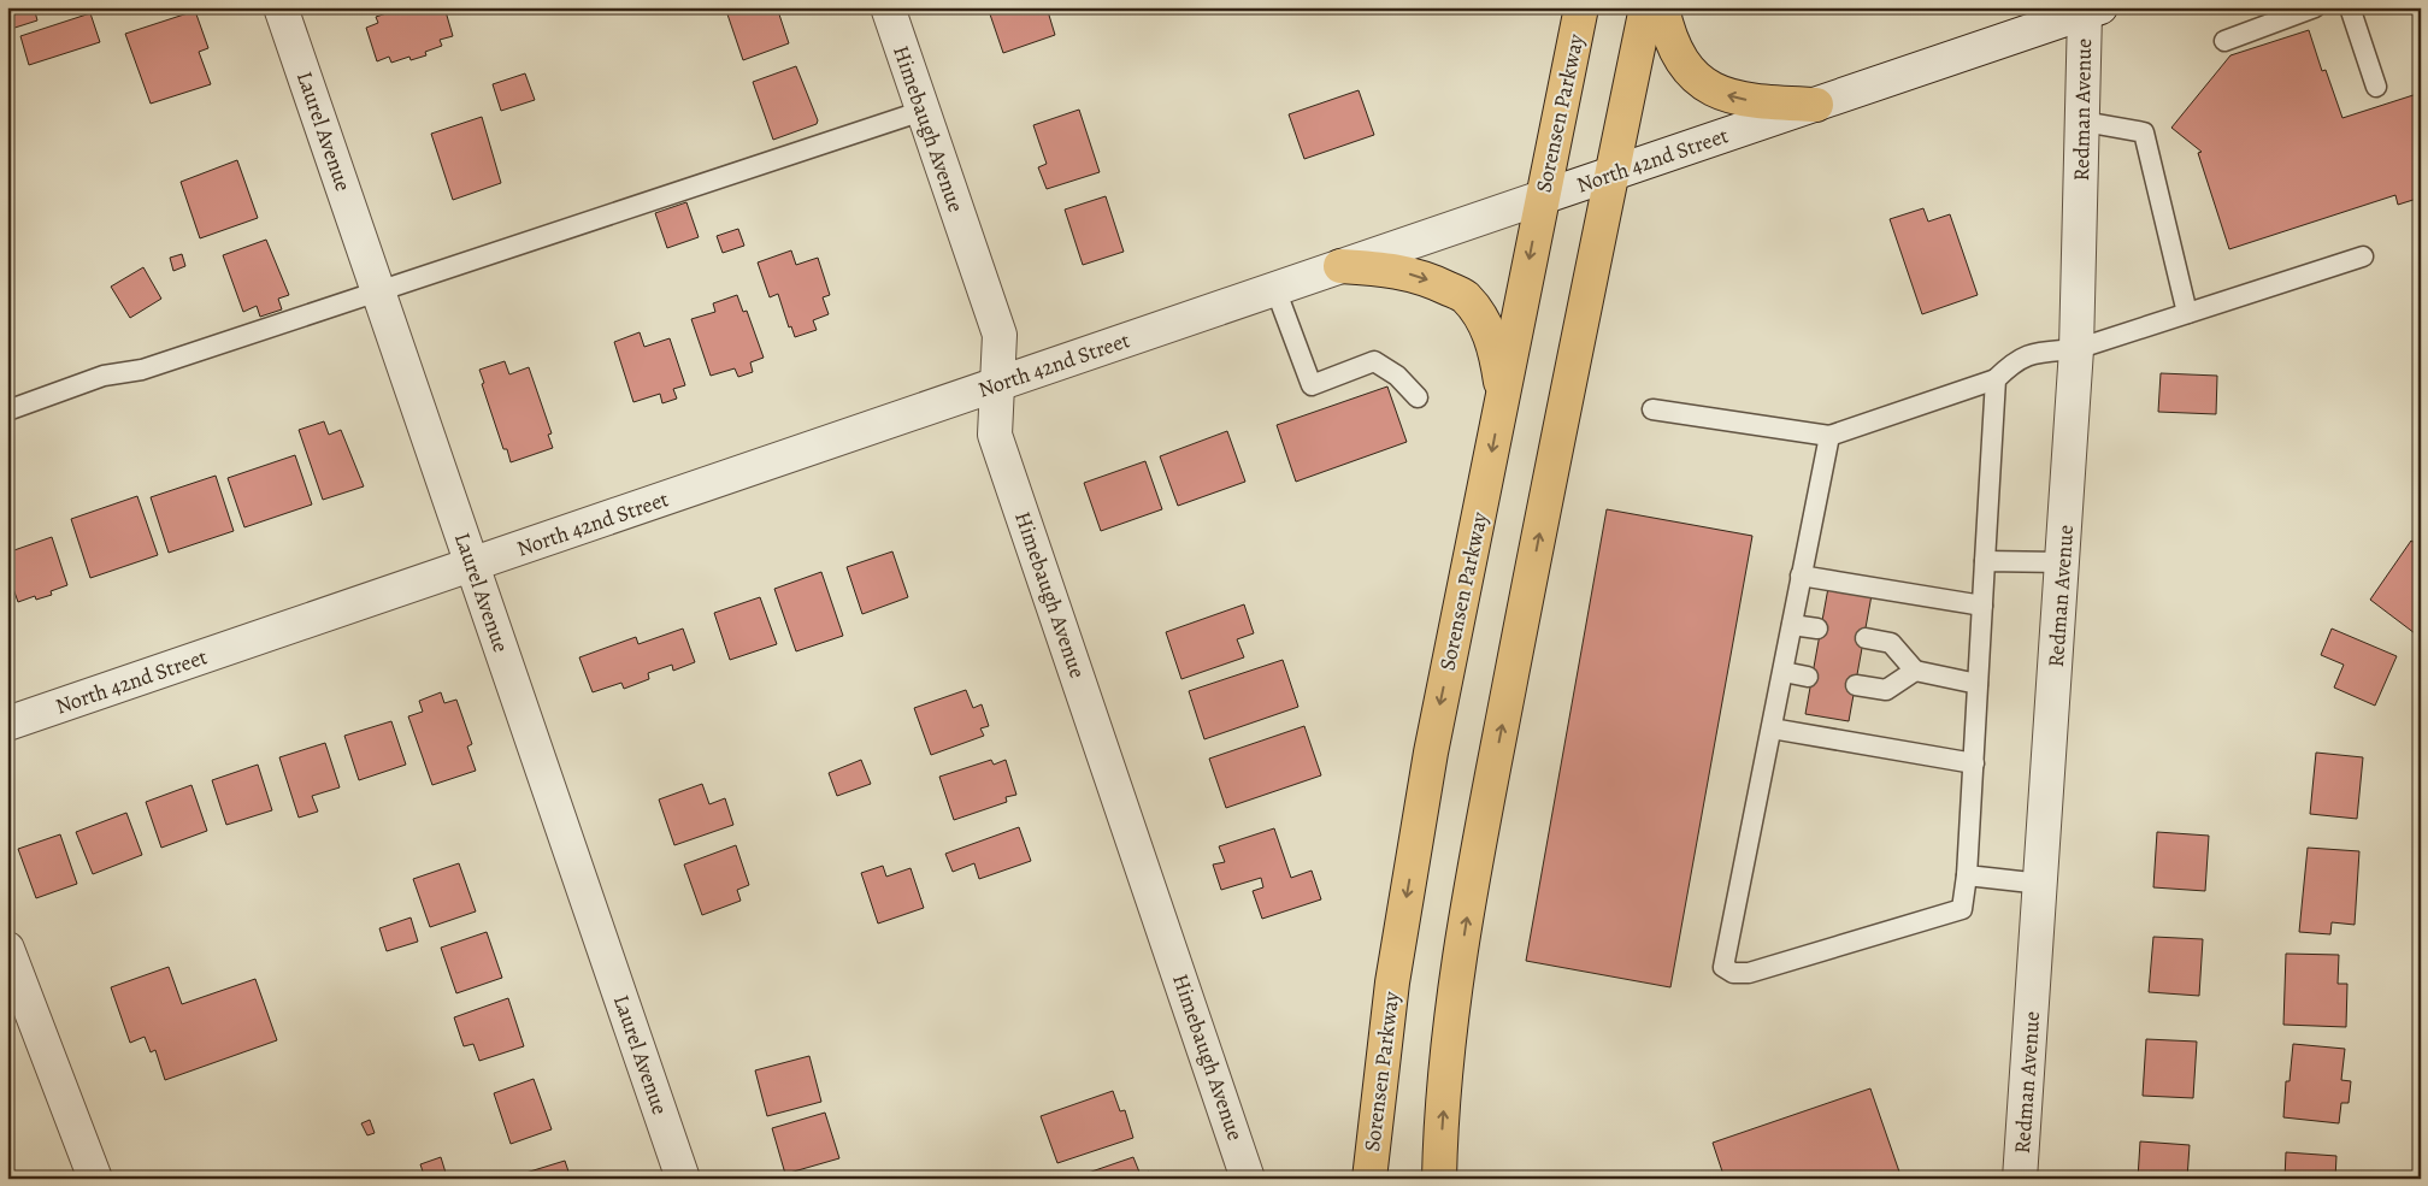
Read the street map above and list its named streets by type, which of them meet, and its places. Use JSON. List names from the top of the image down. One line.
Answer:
{"streets":{"main road":["Sorensen Parkway"],"street":["Redman Avenue","Himebaugh Avenue","Laurel Avenue","North 42nd Street"]},"crossings":[["Redman Avenue","North 42nd Street"],["Sorensen Parkway","North 42nd Street"],["Himebaugh Avenue","North 42nd Street"],["Laurel Avenue","North 42nd Street"]]}
